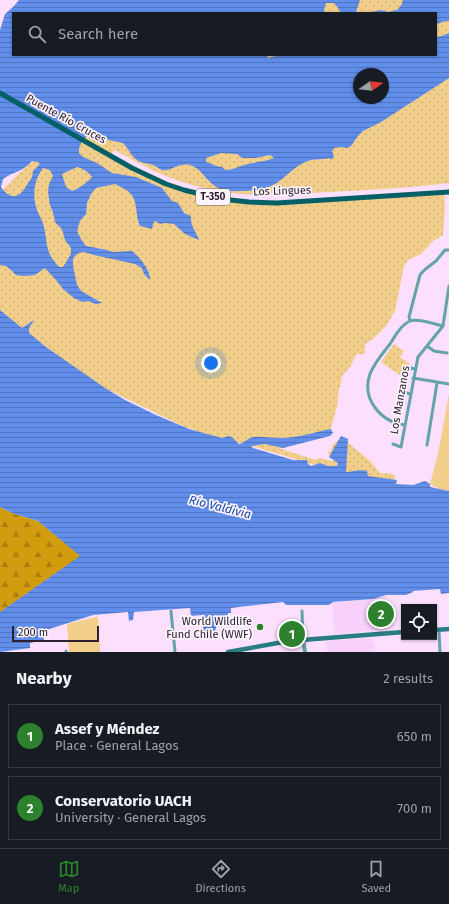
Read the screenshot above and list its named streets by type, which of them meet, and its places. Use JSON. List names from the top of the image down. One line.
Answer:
{"streets":{"main road":["Puente Río Cruces","Los Lingues","T-350"],"street":["Los Manzanos"]},"crossings":[["Puente Río Cruces","Los Lingues"]],"water":["Río Valdivia"],"places":["World Wildlife Fund Chile (WWF)"],"scale_bar":"200 m","north":"right","page":{"search":"Search here","pins":["2","1"],"scale":"200 m","heading":["Nearby","2 results"],"list":[{"mark":"1","name":"Assef y Méndez","note":"Place · General Lagos","value":"650 m"},{"mark":"2","name":"Conservatorio UACH","note":"University · General Lagos","value":"700 m"}],"nav":["Map","Directions","Saved"]}}
